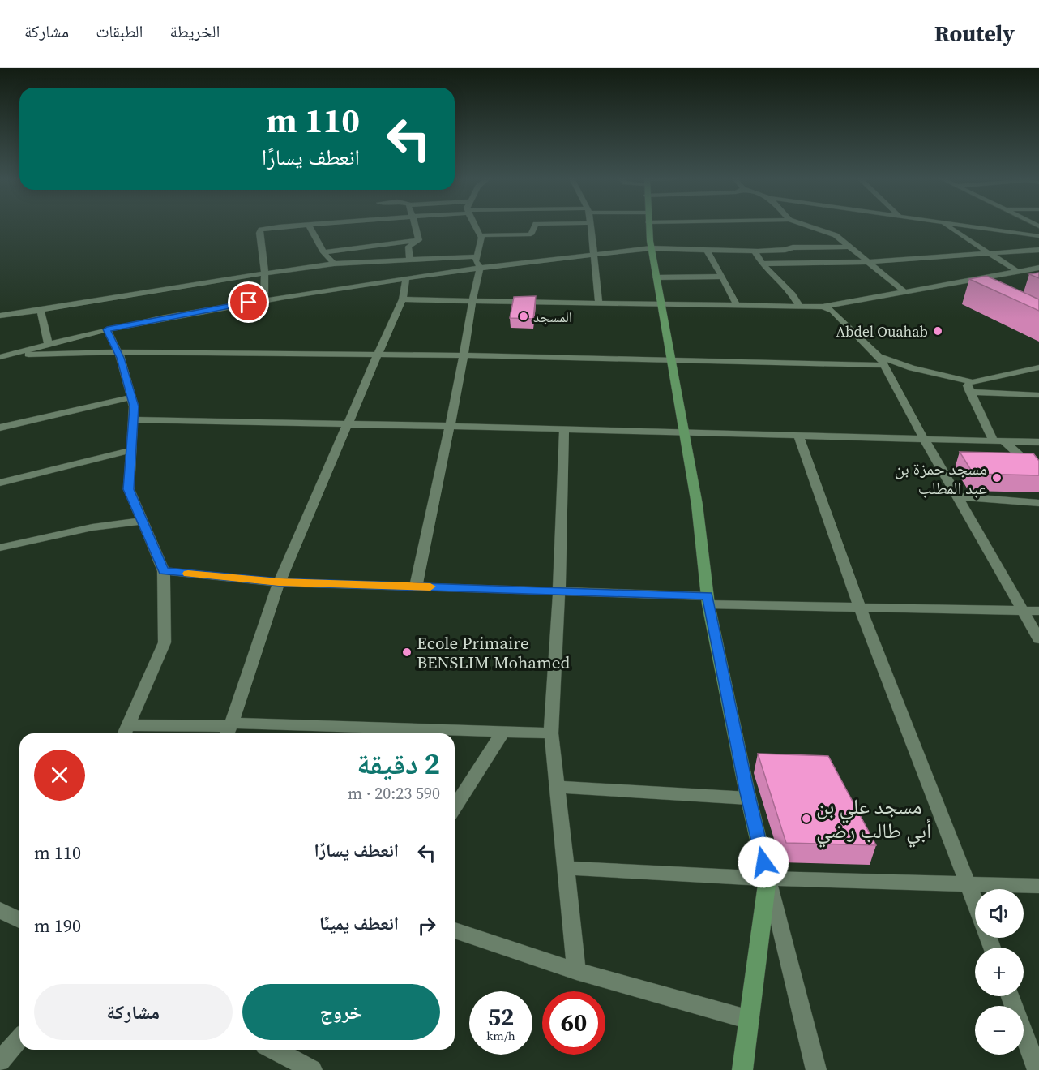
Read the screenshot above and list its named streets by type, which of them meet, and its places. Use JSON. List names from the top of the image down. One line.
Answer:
{"places":["المسجد","Abdel Ouahab","مسجد حمزة بن عبد المطلب","Ecole Primaire BENSLIM Mohamed","مسجد علي بن أبي طالب رضي"],"page":{"header":"Routely","nav":["الخريطة","الطبقات","مشاركة"],"turn":["110 m","انعطف يسارًا"],"heading":["2 دقيقة","590 m · 20:23"],"list":[{"name":"انعطف يسارًا","value":"110 m"},{"name":"انعطف يمينًا","value":"190 m"}],"map_buttons":["+","−"],"buttons":["خروج","مشاركة"],"speed":"52 km/h","limit":"60"}}
